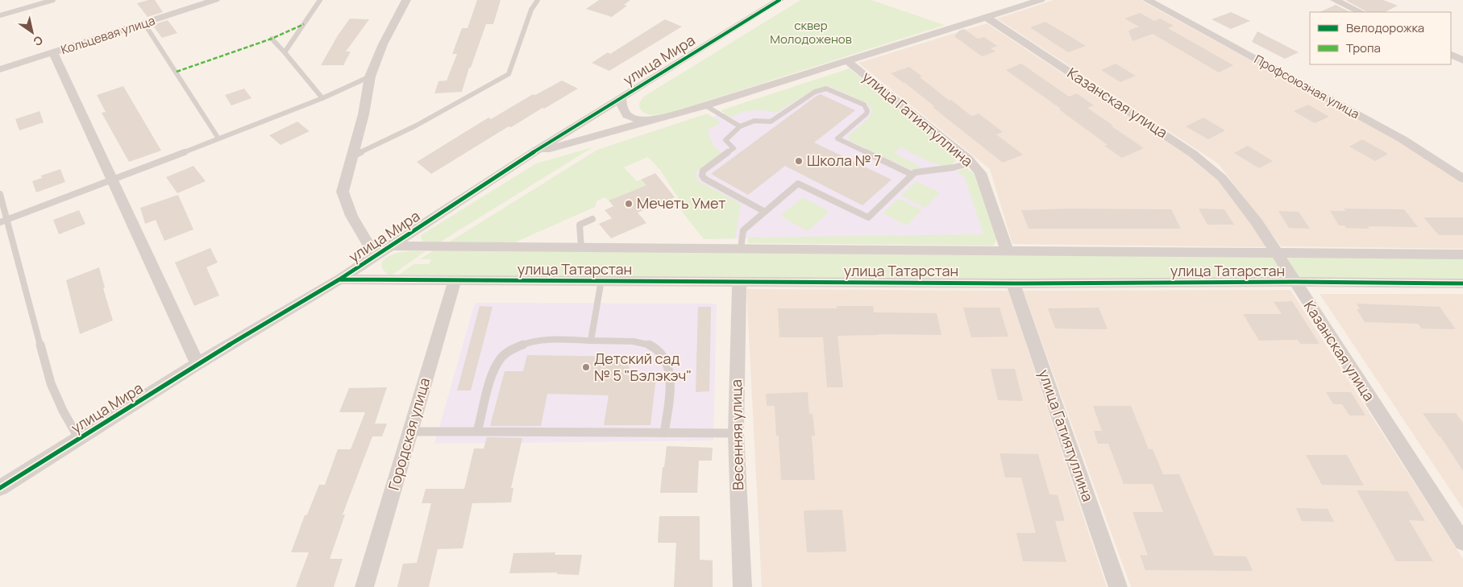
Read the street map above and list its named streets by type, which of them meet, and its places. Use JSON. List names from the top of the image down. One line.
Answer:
{"streets":{"street":["Кольцевая улица","улица Мира","Профсоюзная улица","Казанская улица","улица Гатиятуллина","улица Татарстан","Городская улица","Весенняя улица"]},"crossings":[["улица Мира","улица Татарстан"],["Казанская улица","улица Татарстан"],["улица Гатиятуллина","улица Татарстан"],["улица Татарстан","Городская улица"],["улица Татарстан","Весенняя улица"]],"parks":["сквер Молодоженов"],"places":["Школа № 7","Мечеть Умет","Детский сад № 5 \"Бэлэкэч\""],"legend":["Велодорожка","Тропа"],"north":"bottom right"}
